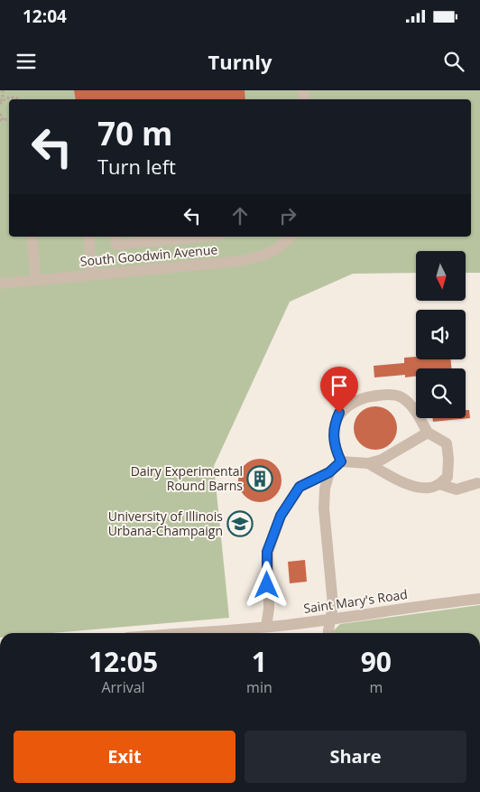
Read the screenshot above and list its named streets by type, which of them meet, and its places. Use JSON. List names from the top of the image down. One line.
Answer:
{"streets":{"street":["South Goodwin Avenue","Saint Mary's Road"]},"places":{"building":["Dairy Experimental Round Barns"],"school or university":["University of Illinois Urbana-Champaign"]},"north":"bottom","page":{"status":"12:04","header":"Turnly","turn":["70 m","Turn left"],"eta":["12:05","Arrival","1","min","90","m"],"buttons":["Exit","Share"]}}
